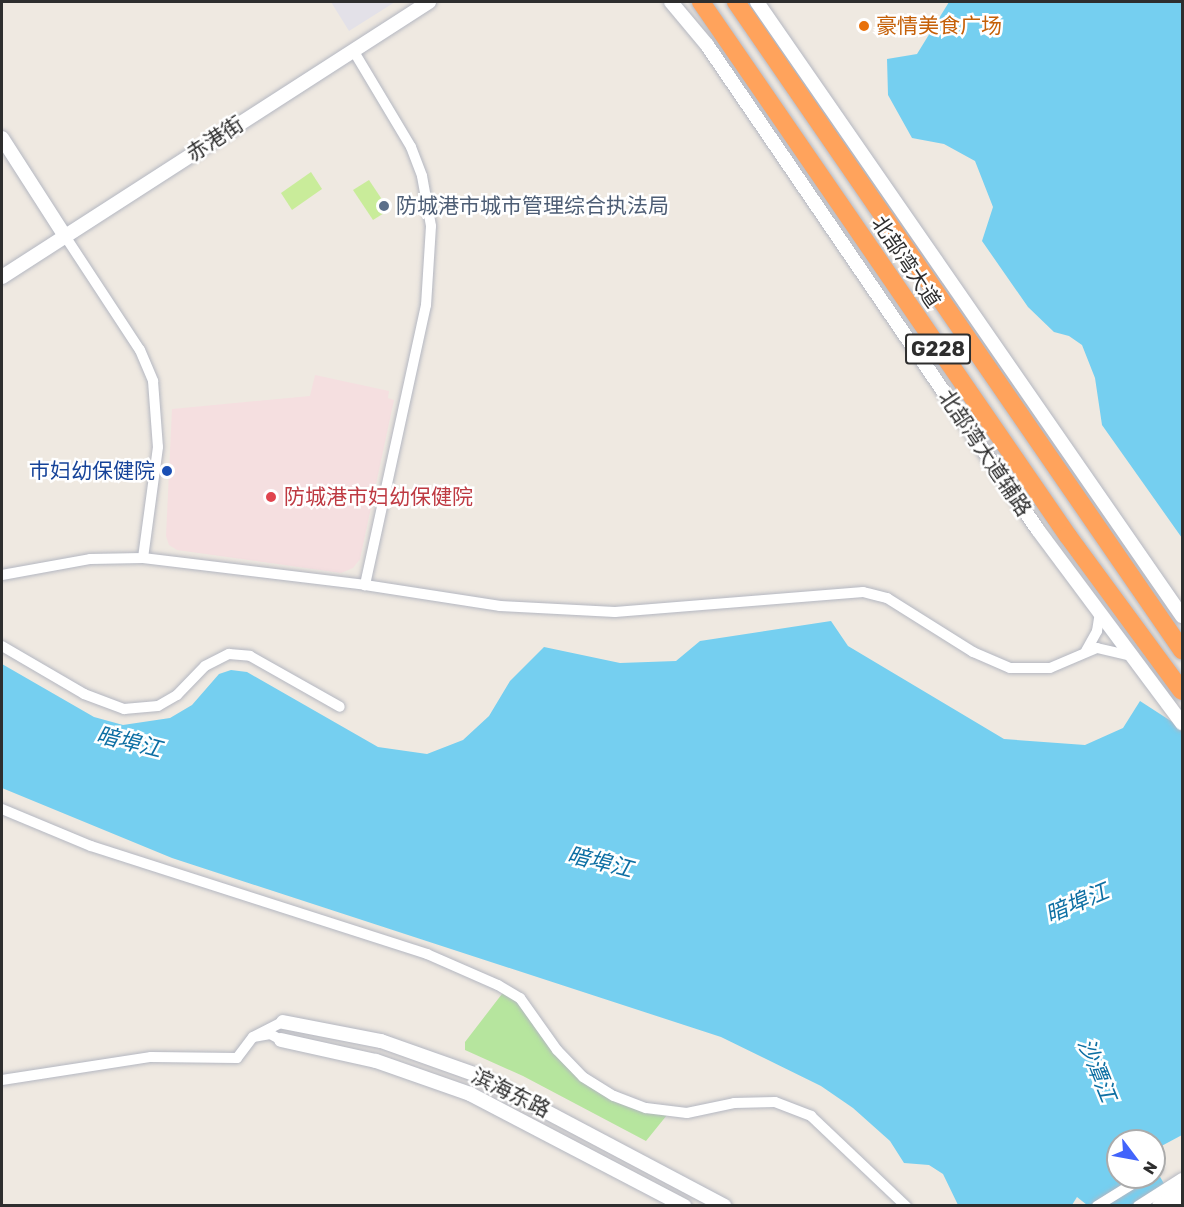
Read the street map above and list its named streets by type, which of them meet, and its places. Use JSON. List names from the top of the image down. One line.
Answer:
{"streets":{"highway":["北部湾大道","G228"],"main road":["赤港街","北部湾大道辅路","滨海东路"]},"water":["暗埠江","沙潭江"],"places":["豪情美食广场","防城港市城市管理综合执法局","巿妇幼保健院","防城港市妇幼保健院"],"north":"bottom right"}
